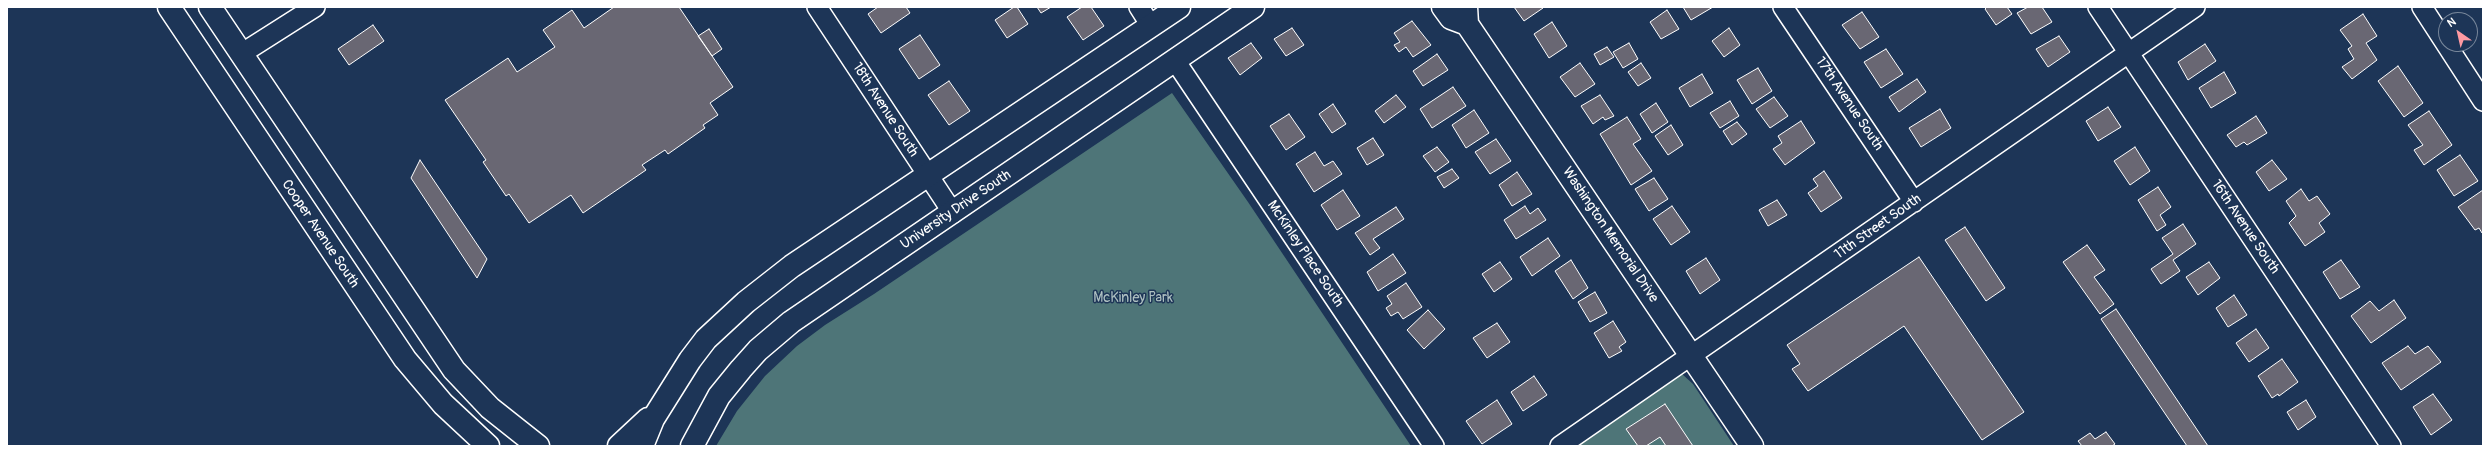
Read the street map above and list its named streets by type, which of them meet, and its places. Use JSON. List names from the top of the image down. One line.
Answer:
{"streets":{"main road":["University Drive South","Cooper Avenue South","Washington Memorial Drive"],"street":["17th Avenue South","18th Avenue South","11th Street South","16th Avenue South","McKinley Place South"]},"crossings":[["17th Avenue South","11th Street South"],["18th Avenue South","University Drive South"],["University Drive South","McKinley Place South"],["11th Street South","16th Avenue South"],["11th Street South","Washington Memorial Drive"]],"parks":["McKinley Park"],"north":"top left"}
